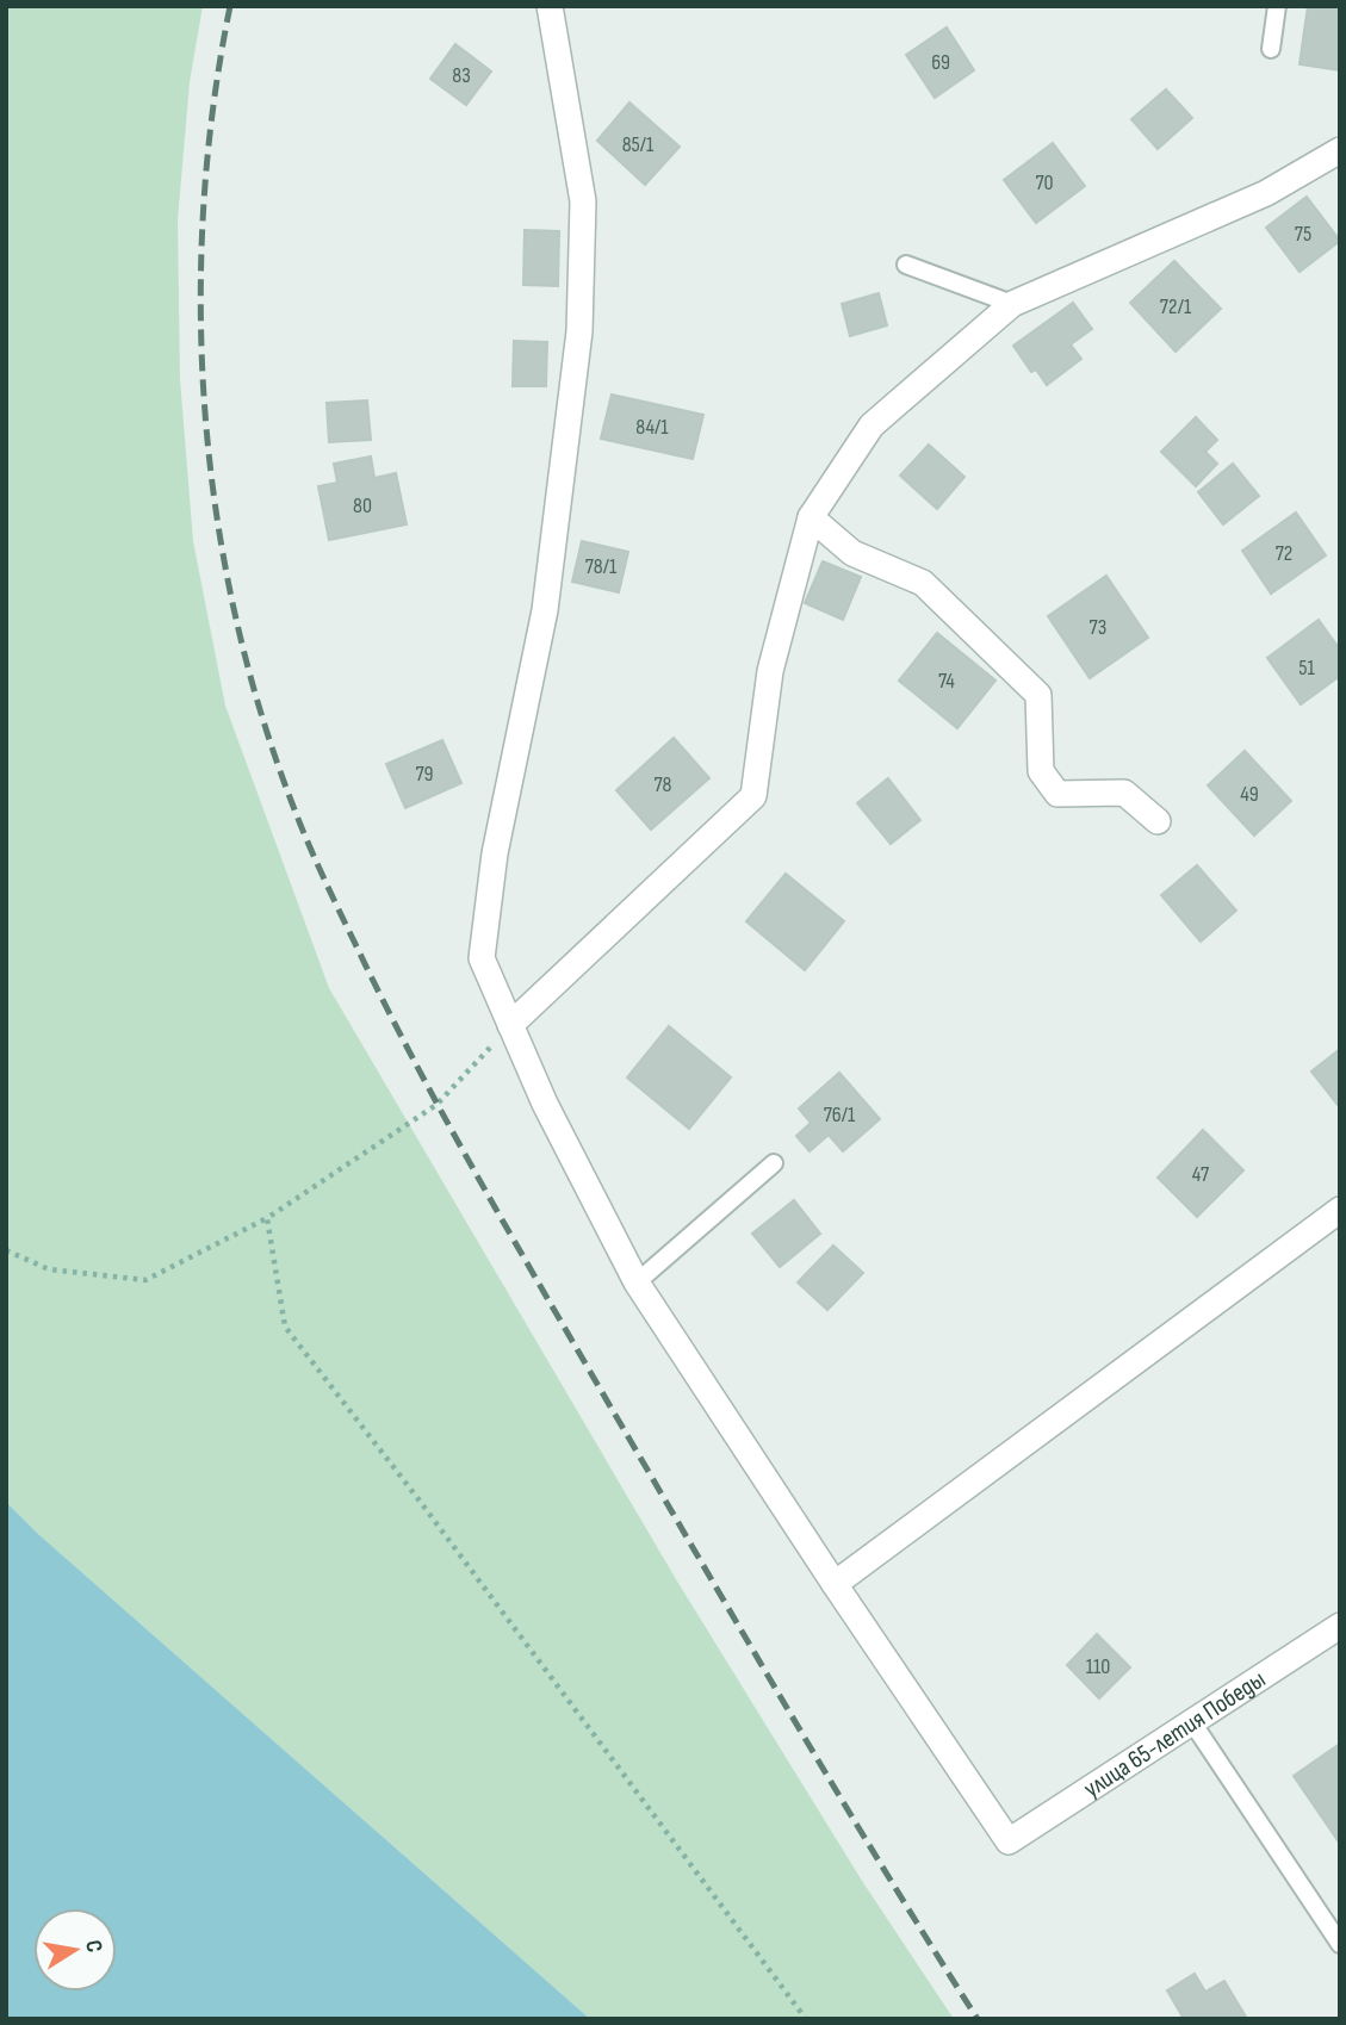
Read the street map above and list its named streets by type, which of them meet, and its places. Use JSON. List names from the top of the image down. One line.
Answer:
{"streets":{"street":["улица 65-летия Победы"]},"house_numbers":["69","83","85/1","70","75","72/1","84/1","80","72","78/1","73","51","74","79","78","49","76/1","47","110"],"north":"right"}
